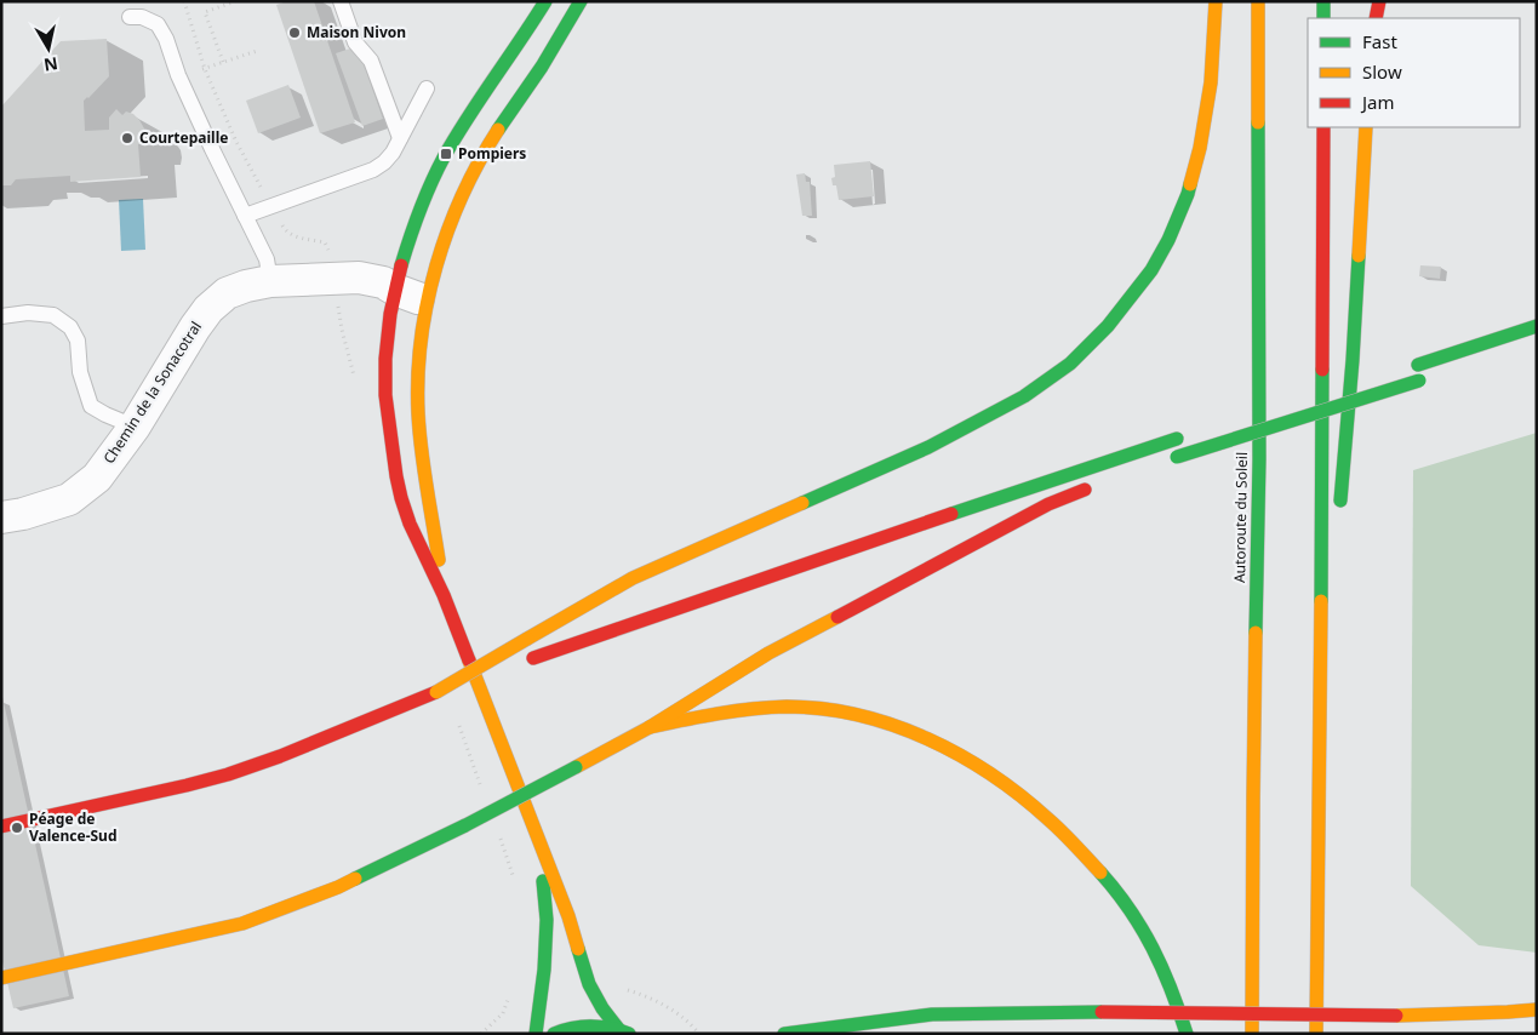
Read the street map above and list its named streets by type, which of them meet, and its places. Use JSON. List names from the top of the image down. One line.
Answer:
{"streets":{"main road":["Autoroute du Soleil"],"street":["Chemin de la Sonacotral"]},"places":{"other":["Maison Nivon","Courtepaille","Péage de Valence-Sud"],"transit":["Pompiers"]},"legend":["Fast","Slow","Jam"],"north":"bottom"}
